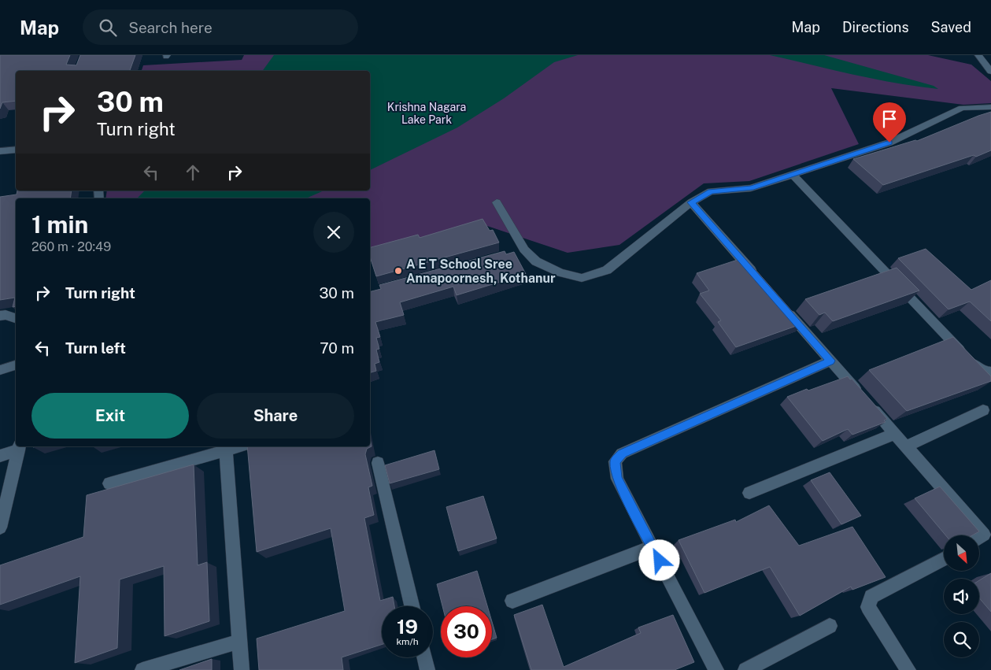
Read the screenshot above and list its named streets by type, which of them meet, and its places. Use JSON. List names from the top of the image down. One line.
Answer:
{"parks":["Krishna Nagara Lake Park"],"places":["A E T School Sree Annapoornesh, Kothanur"],"north":"bottom right","page":{"header":"Map","search":"Search here","nav":["Map","Directions","Saved"],"turn":["30 m","Turn right"],"heading":["1 min","260 m · 20:49"],"list":[{"name":"Turn right","value":"30 m"},{"name":"Turn left","value":"70 m"}],"buttons":["Exit","Share"],"speed":"19 km/h","limit":"30"}}
